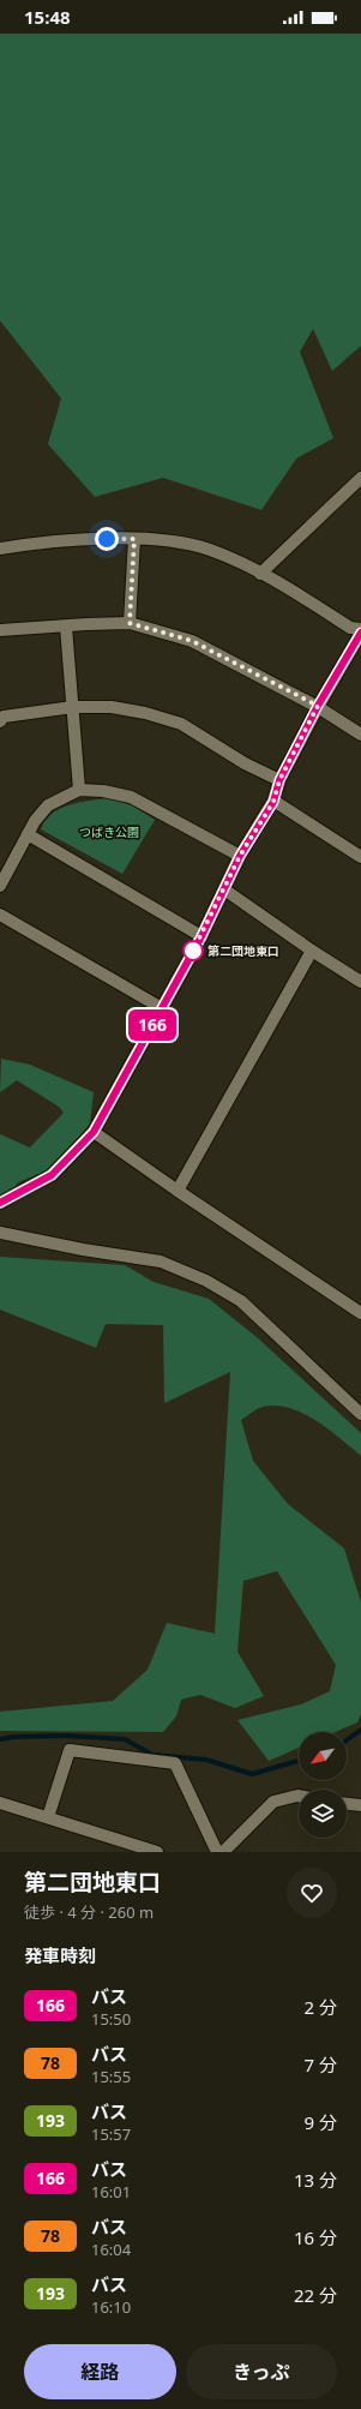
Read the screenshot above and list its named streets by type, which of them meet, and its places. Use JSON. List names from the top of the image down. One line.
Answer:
{"parks":["つばき公園"],"places":["第二団地東口"],"lines":["bus line 166"],"north":"bottom left","page":{"status":"15:48","on_map":"166","heading":[["第二団地東口","徒歩 · 4 分 · 260 m"],"発車時刻"],"list":[{"mark":"166","name":"バス","note":"15:50","value":"2 分"},{"mark":"78","name":"バス","note":"15:55","value":"7 分"},{"mark":"193","name":"バス","note":"15:57","value":"9 分"},{"mark":"166","name":"バス","note":"16:01","value":"13 分"},{"mark":"78","name":"バス","note":"16:04","value":"16 分"},{"mark":"193","name":"バス","note":"16:10","value":"22 分"}],"buttons":["経路","きっぷ"]}}
